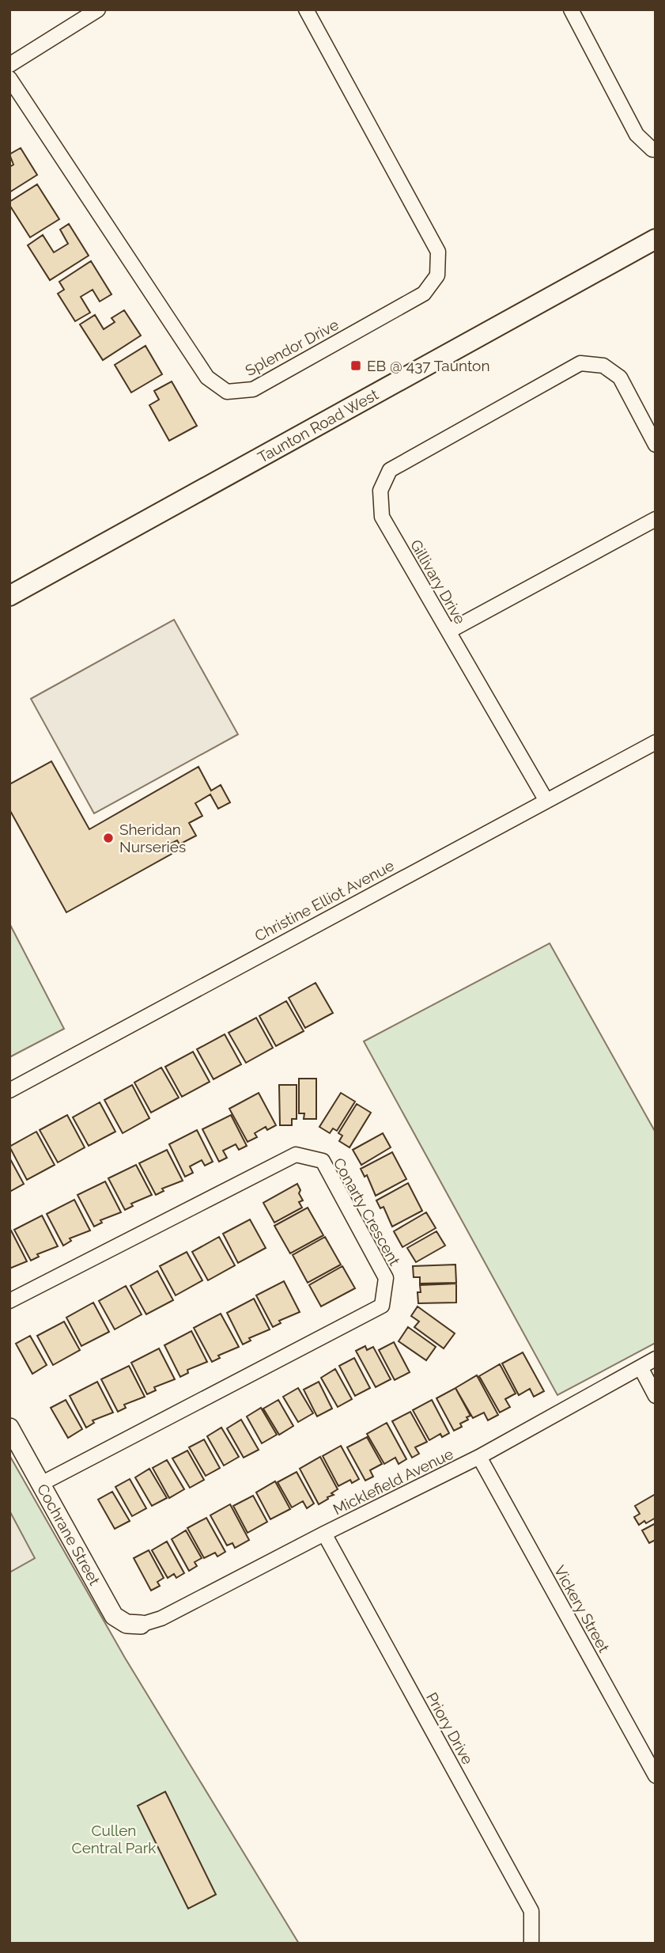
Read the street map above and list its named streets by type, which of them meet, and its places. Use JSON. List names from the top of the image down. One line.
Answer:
{"streets":{"main road":["Taunton Road West"],"street":["Splendor Drive","Gillivary Drive","Christine Elliot Avenue","Conarty Crescent","Micklefield Avenue","Cochrane Street","Vickery Street","Priory Drive"]},"crossings":[["Gillivary Drive","Christine Elliot Avenue"],["Conarty Crescent","Cochrane Street"],["Micklefield Avenue","Cochrane Street"],["Micklefield Avenue","Vickery Street"],["Micklefield Avenue","Priory Drive"]],"parks":["Cullen Central Park"],"places":{"transit":["EB @ 437 Taunton"],"other":["Sheridan Nurseries"]}}
